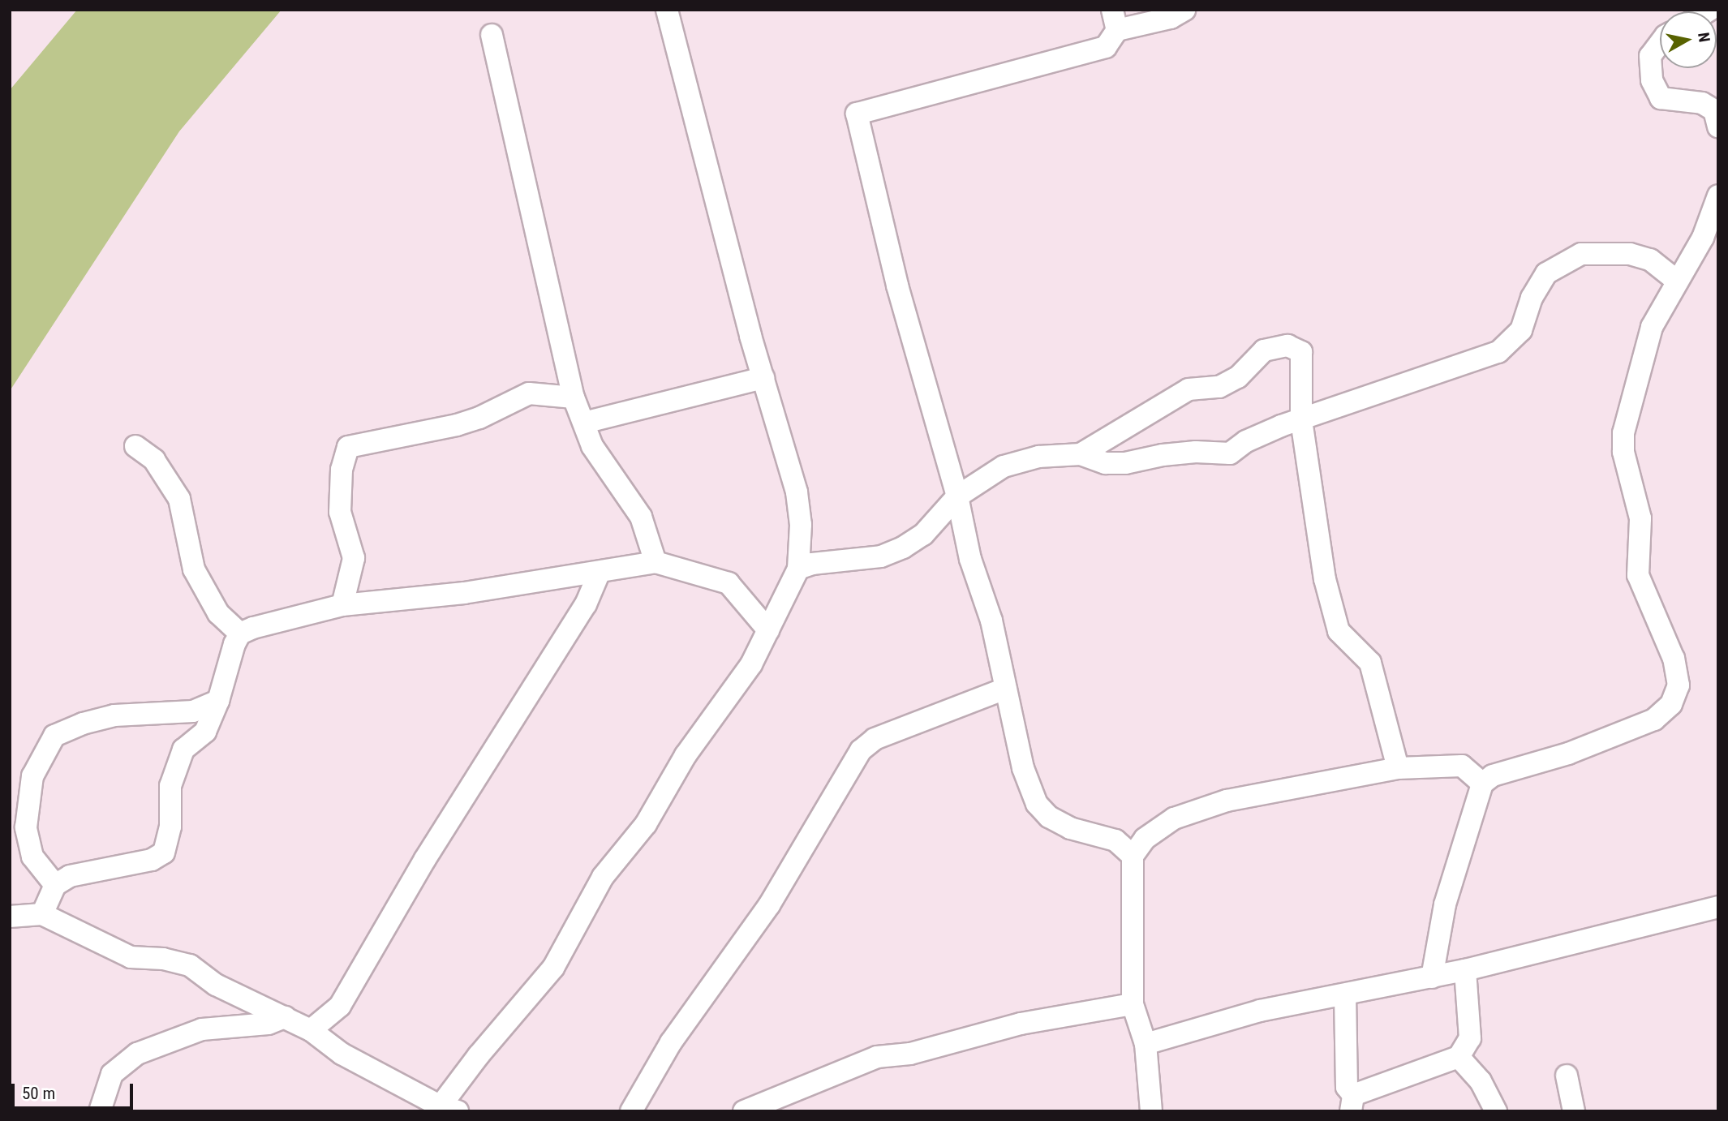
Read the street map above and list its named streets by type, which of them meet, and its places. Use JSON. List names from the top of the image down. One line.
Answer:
{"scale_bar":"50 m","north":"right"}
